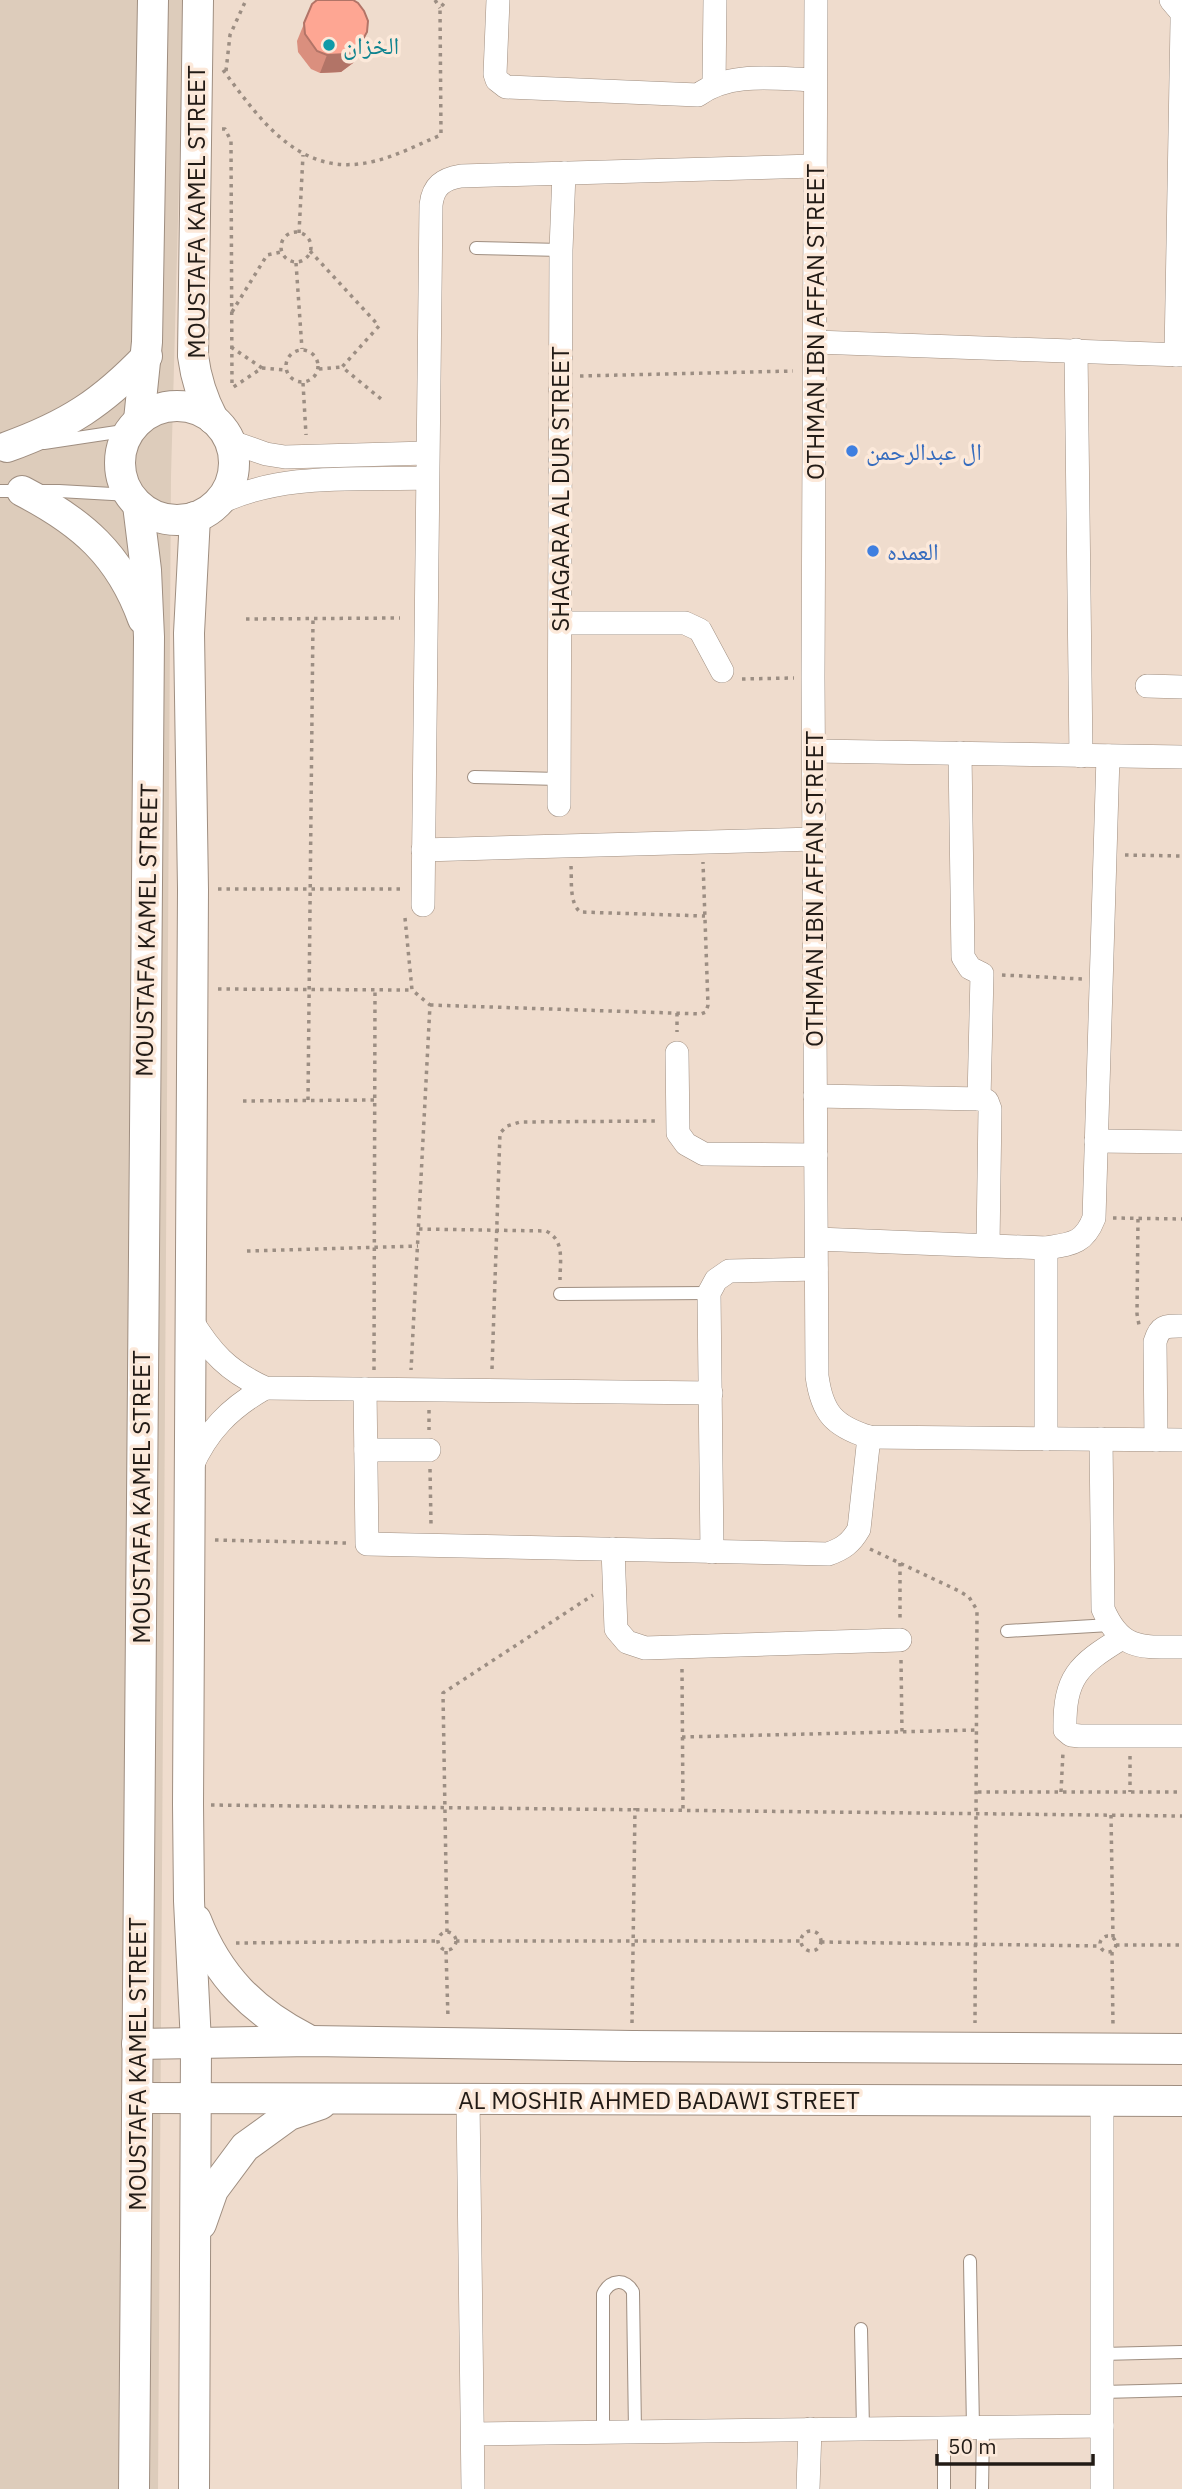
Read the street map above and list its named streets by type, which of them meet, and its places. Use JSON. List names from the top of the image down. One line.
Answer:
{"streets":{"street":["MOUSTAFA KAMEL STREET","OTHMAN IBN AFFAN STREET","SHAGARA AL DUR STREET","AL MOSHIR AHMED BADAWI STREET"]},"crossings":[["MOUSTAFA KAMEL STREET","AL MOSHIR AHMED BADAWI STREET"]],"places":["الخزان","ال عبدالرحمن","العمده"],"scale_bar":"50 m"}
